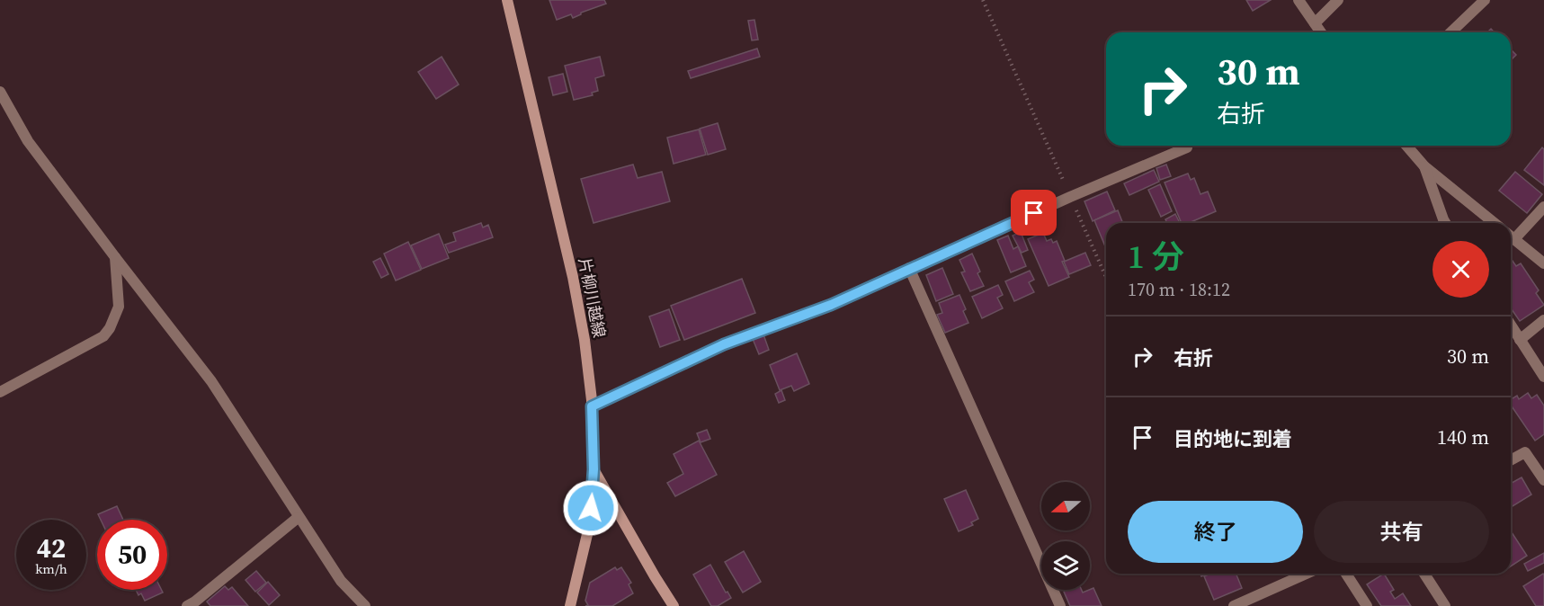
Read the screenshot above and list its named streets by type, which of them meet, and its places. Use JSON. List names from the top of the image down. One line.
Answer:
{"streets":{"main road":["片柳川越線"]},"north":"left","page":{"turn":["30 m","右折"],"heading":["1 分","170 m · 18:12"],"list":[{"name":"右折","value":"30 m"},{"name":"目的地に到着","value":"140 m"}],"buttons":["終了","共有"],"speed":"42 km/h","limit":"50"}}
